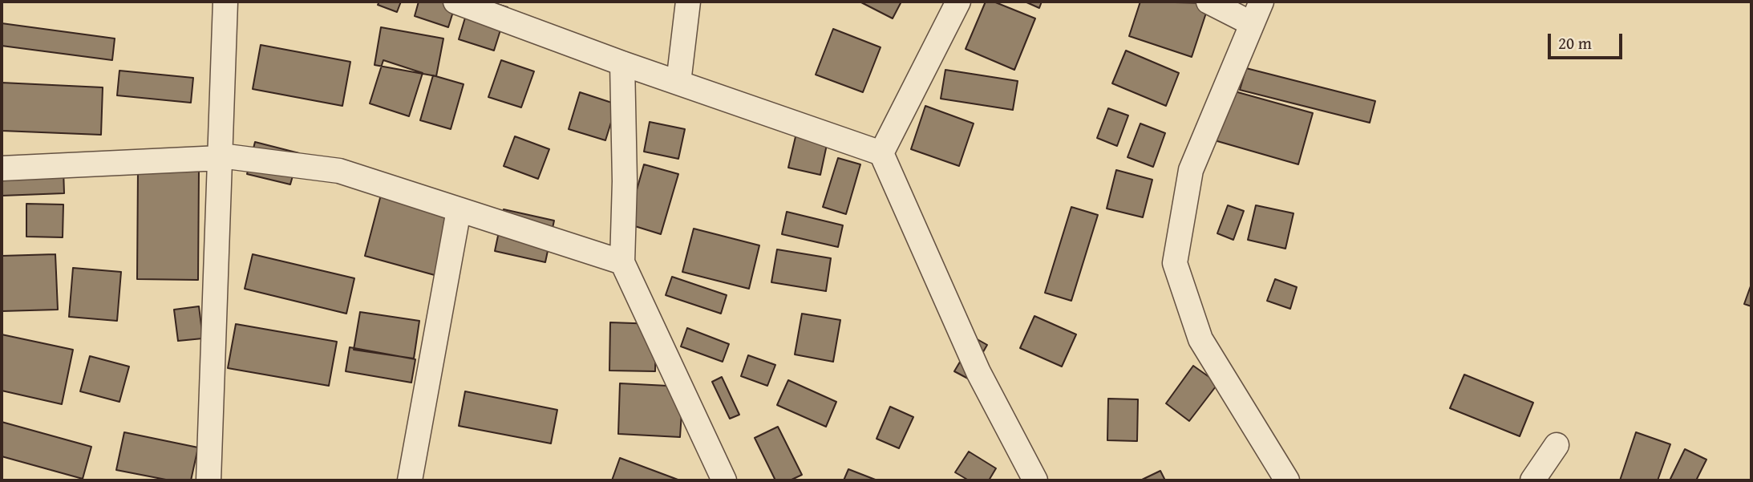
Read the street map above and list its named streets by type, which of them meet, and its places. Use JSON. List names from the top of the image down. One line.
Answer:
{"scale_bar":"20 m"}
